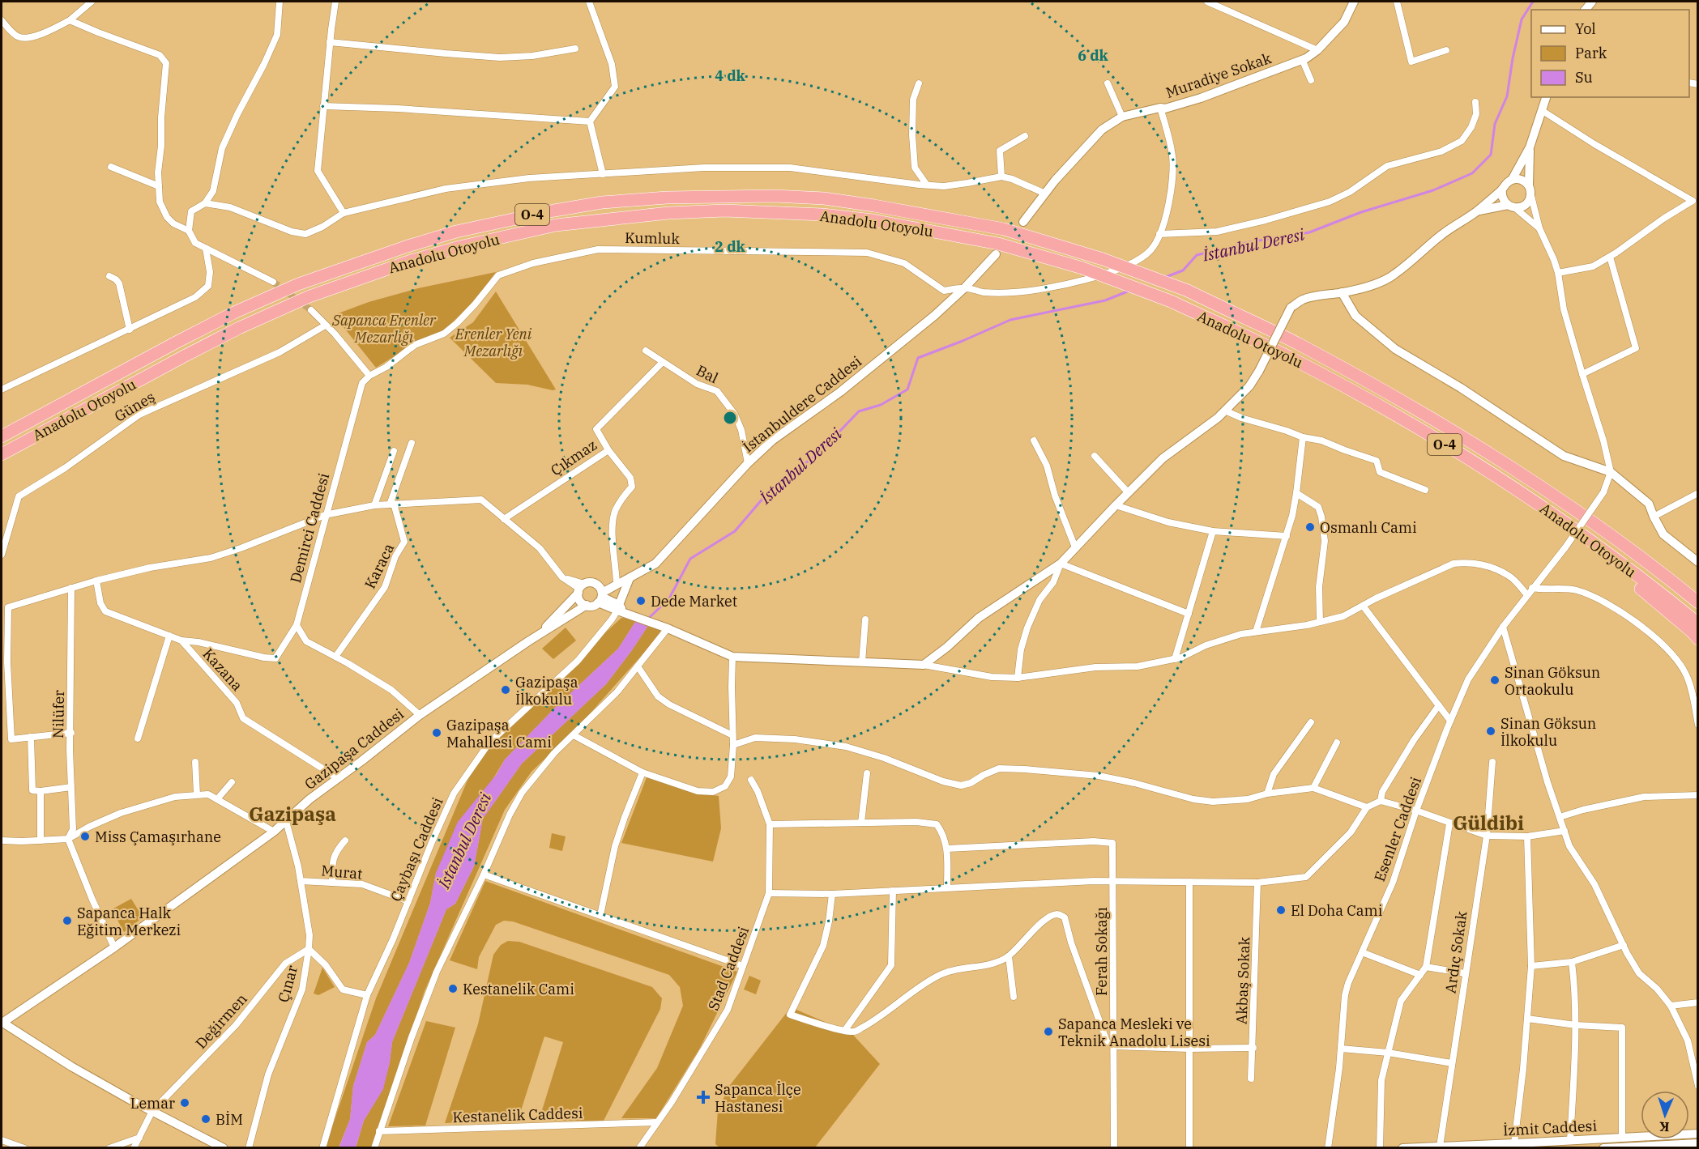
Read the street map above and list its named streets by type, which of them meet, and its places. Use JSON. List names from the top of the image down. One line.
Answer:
{"streets":{"highway":["O-4","Anadolu Otoyolu"],"street":["Muradiye Sokak","Kumluk","Bal","İstanbuldere Caddesi","Güneş","Çıkmaz","Demirci Caddesi","Karaca","Kazana","Nilüfer","Gazipaşa Caddesi","Esenler Caddesi","Çaybaşı Caddesi","Murat","Ferah Sokağı","Ardıç Sokak","Stad Caddesi","Akbaş Sokak","Çınar","Değirmen","Kestanelik Caddesi","İzmit Caddesi"]},"crossings":[["Muradiye Sokak","Kumluk"],["Kumluk","İstanbuldere Caddesi"],["Kumluk","Demirci Caddesi"],["Bal","İstanbuldere Caddesi"],["Bal","Çıkmaz"],["İstanbuldere Caddesi","Gazipaşa Caddesi"],["Demirci Caddesi","Kazana"],["Kazana","Gazipaşa Caddesi"],["Gazipaşa Caddesi","Çınar"],["Çaybaşı Caddesi","Murat"],["Murat","Çınar"],["Ardıç Sokak","İzmit Caddesi"],["Stad Caddesi","Kestanelik Caddesi"],["Çınar","Değirmen"]],"districts":["Gazipaşa","Güldibi"],"water":["İstanbul Deresi"],"parks":["Sapanca Erenler Mezarlığı","Erenler Yeni Mezarlığı"],"places":{"other":["Osmanlı Cami","Dede Market","Sinan Göksun Ortaokulu","Gazipaşa İlkokulu","Sinan Göksun İlkokulu","Gazipaşa Mahallesi Cami","Miss Çamaşırhane","El Doha Cami","Sapanca Halk Eğitim Merkezi","Kestanelik Cami","Sapanca Mesleki ve Teknik Anadolu Lisesi","Lemar","BİM"],"health":["Sapanca İlçe Hastanesi"]},"legend":["Yol","Park","Su"],"north":"bottom","rings":["6 dk","4 dk","2 dk"]}
